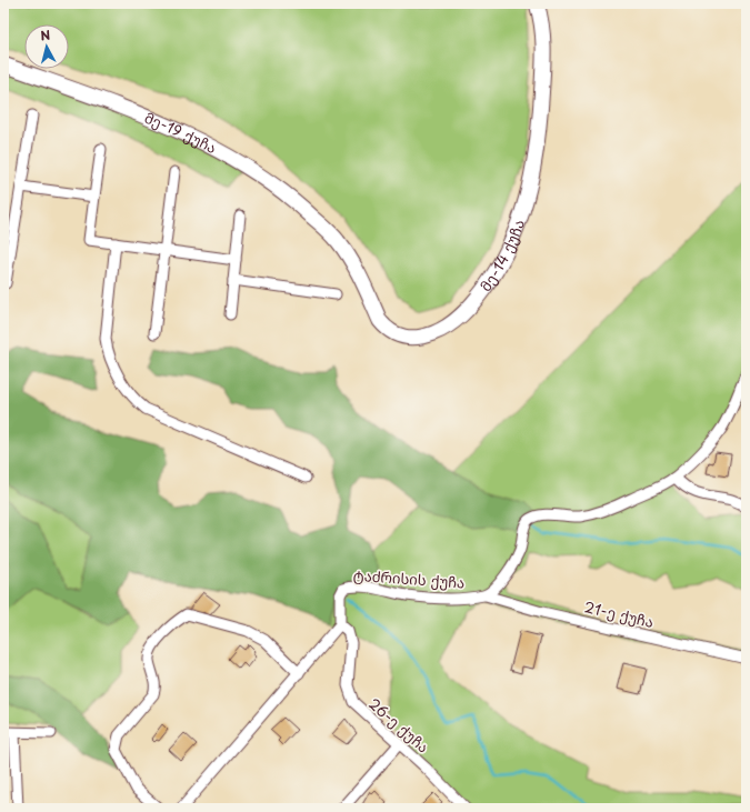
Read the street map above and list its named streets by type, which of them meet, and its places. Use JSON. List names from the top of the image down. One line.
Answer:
{"streets":{"street":["მე-19 ქუჩა","მე-14 ქუჩა","ტაძრისის ქუჩა","21-ე ქუჩა","26-ე ქუჩა"]},"crossings":[["მე-19 ქუჩა","მე-14 ქუჩა"],["ტაძრისის ქუჩა","21-ე ქუჩა"],["ტაძრისის ქუჩა","26-ე ქუჩა"]],"north":"top"}
